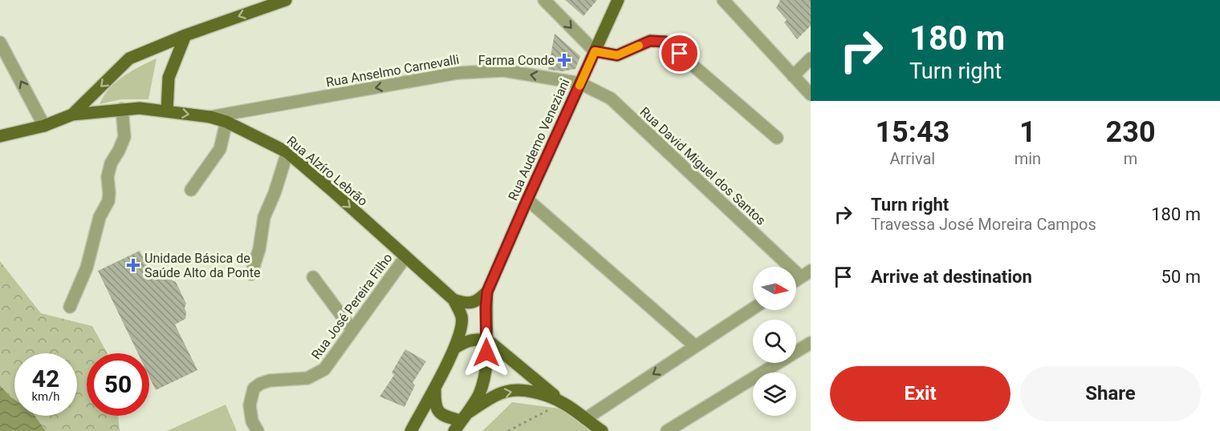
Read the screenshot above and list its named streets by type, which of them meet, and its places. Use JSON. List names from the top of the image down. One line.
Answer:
{"streets":{"main road":["Rua Audemo Veneziani","Rua Alzíro Lebrão"],"street":["Rua Anselmo Carnevalli","Rua David Miguel dos Santos","Rua José Pereira Filho"]},"crossings":[["Rua Anselmo Carnevalli","Rua Audemo Veneziani"],["Rua Anselmo Carnevalli","Rua David Miguel dos Santos"],["Rua Anselmo Carnevalli","Rua Alzíro Lebrão"],["Rua Audemo Veneziani","Rua David Miguel dos Santos"],["Rua Alzíro Lebrão","Rua José Pereira Filho"]],"one_way":["Rua Anselmo Carnevalli","Rua Alzíro Lebrão"],"places":{"health":["Farma Conde","Unidade Básica de Saúde Alto da Ponte"]},"north":"right","page":{"turn":["180 m","Turn right"],"eta":["15:43","Arrival","1","min","230","m"],"list":[{"name":"Turn right","note":"Travessa José Moreira Campos","value":"180 m"},{"name":"Arrive at destination","value":"50 m"}],"speed":"42 km/h","limit":"50","buttons":["Exit","Share"]}}
